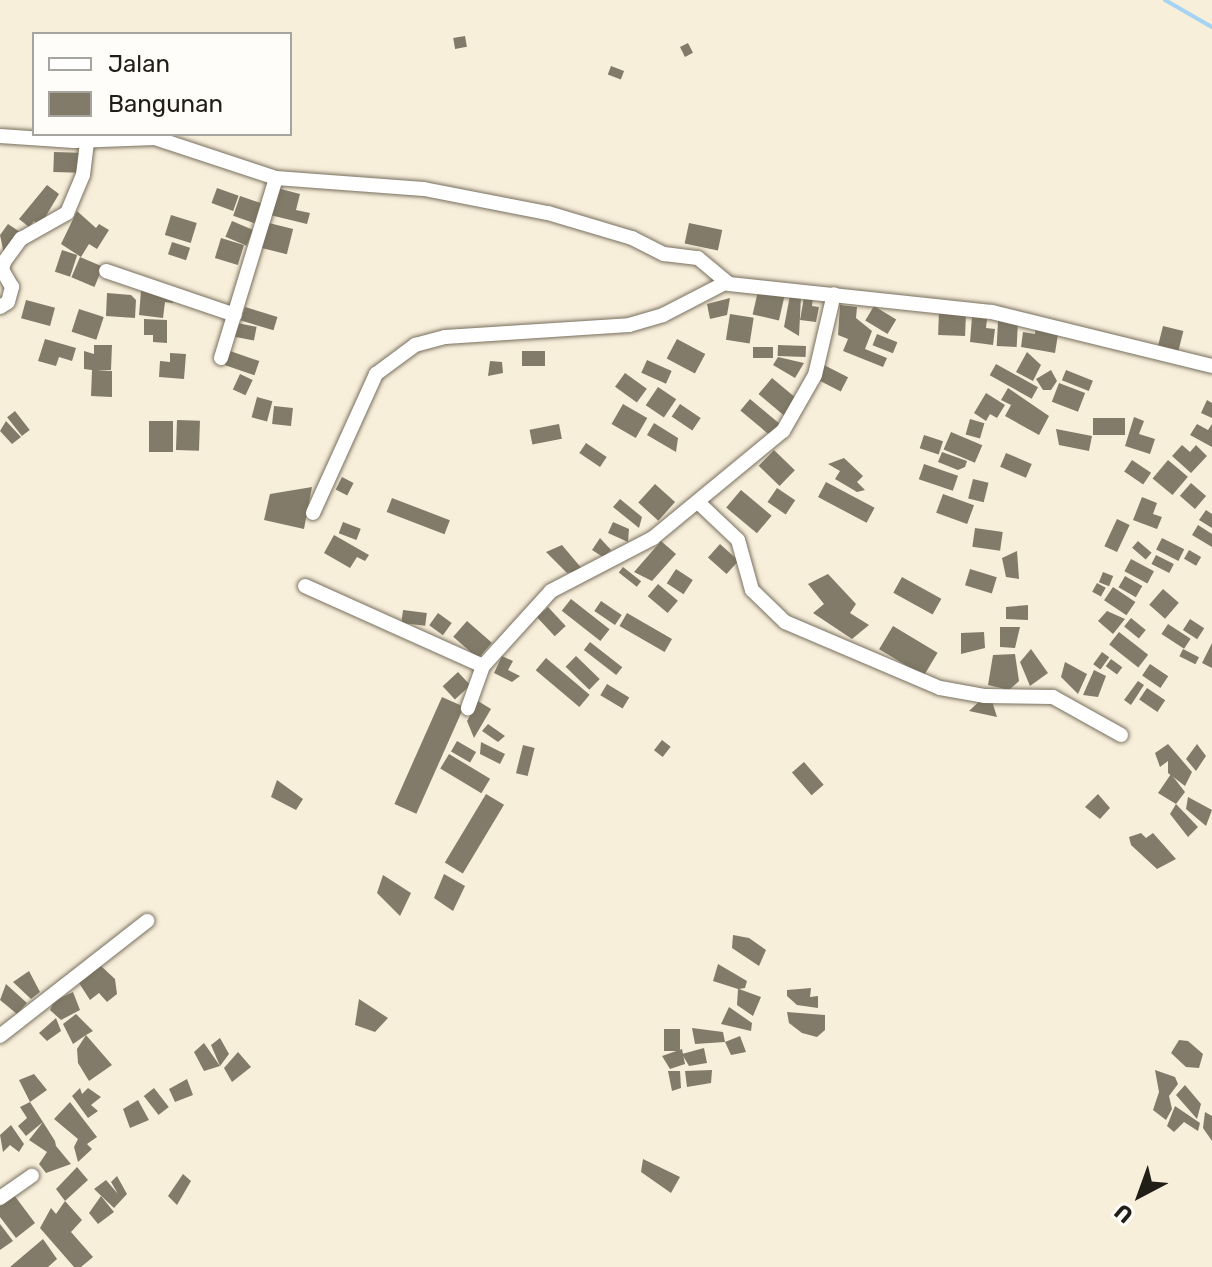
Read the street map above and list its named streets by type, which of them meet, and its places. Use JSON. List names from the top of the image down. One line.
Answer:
{"legend":["Jalan","Bangunan"],"north":"bottom left"}
